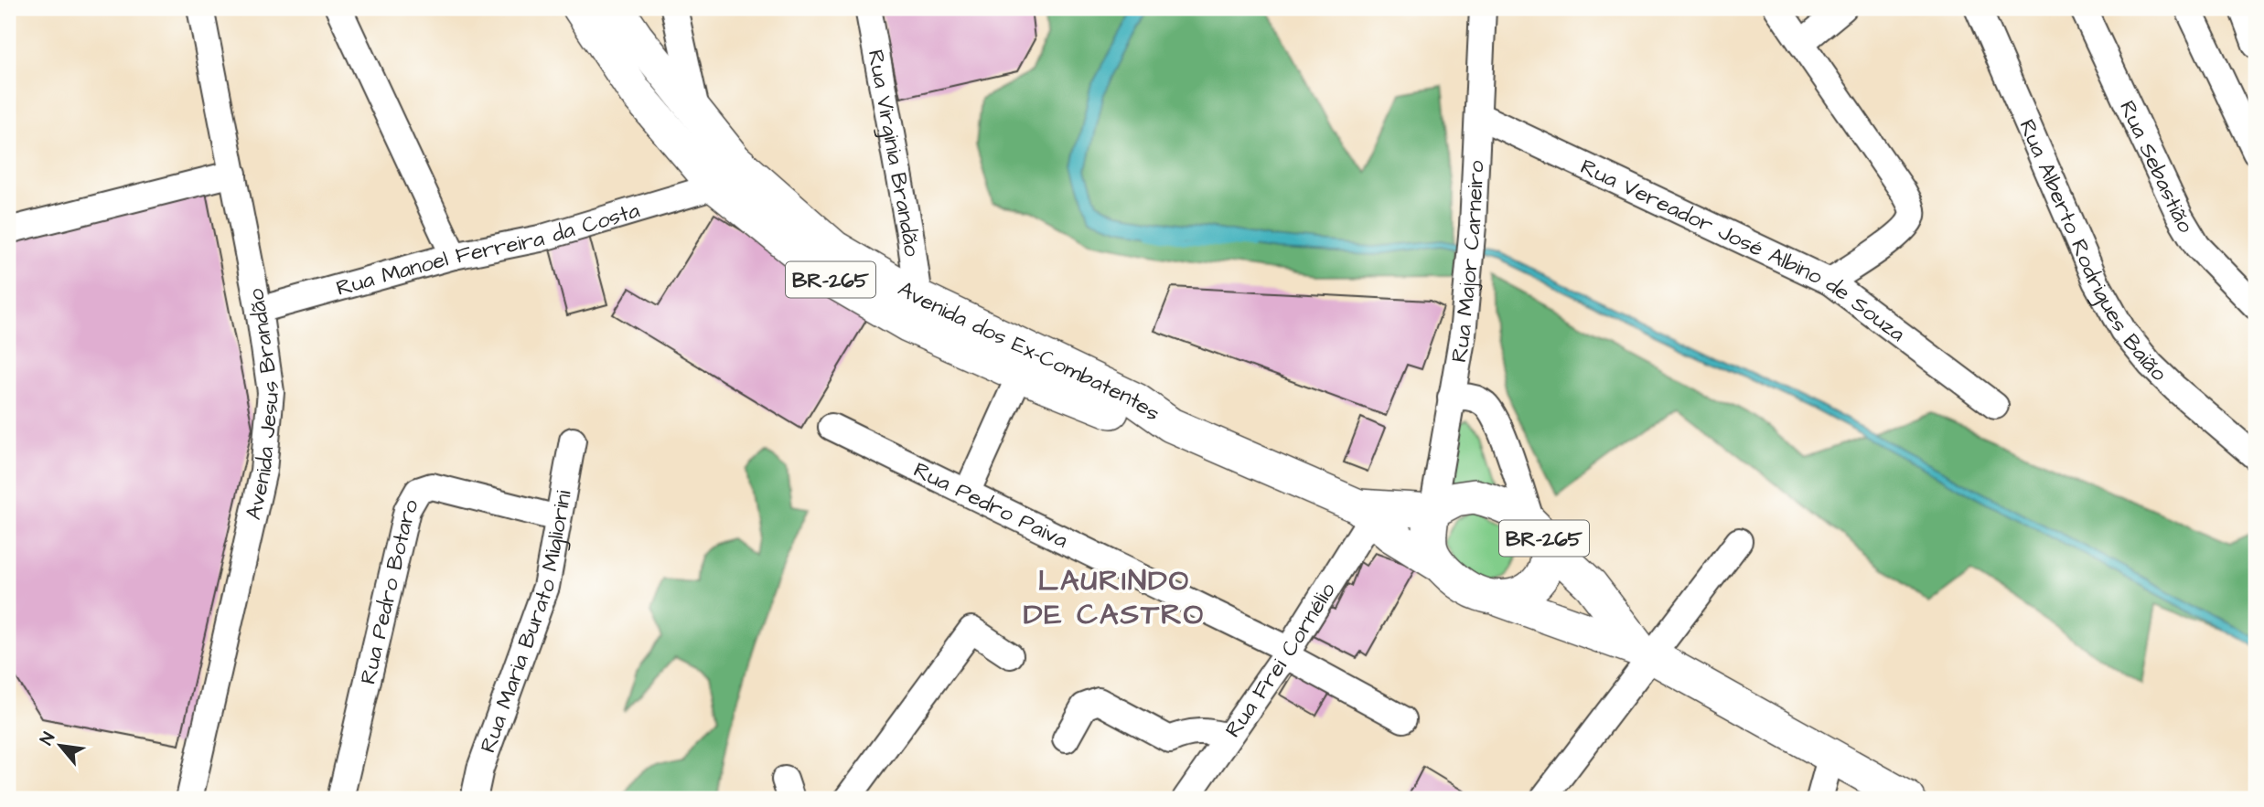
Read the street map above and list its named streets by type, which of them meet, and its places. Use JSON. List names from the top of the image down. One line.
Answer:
{"streets":{"main road":["BR-265","Avenida dos Ex-Combatentes"],"street":["Rua Virginia Brandão","Rua Sebastião","Rua Alberto Rodrigues Baião","Rua Manoel Ferreira da Costa","Rua Vereador José Albino de Souza","Rua Major Carneiro","Avenida Jesus Brandão","Rua Pedro Paiva","Rua Pedro Botaro","Rua Maria Burato Migliorini","Rua Frei Cornélio"]},"crossings":[["Rua Virginia Brandão","Avenida dos Ex-Combatentes"],["Rua Manoel Ferreira da Costa","Avenida dos Ex-Combatentes"],["Rua Manoel Ferreira da Costa","Avenida Jesus Brandão"],["Rua Vereador José Albino de Souza","Rua Major Carneiro"],["Rua Major Carneiro","BR-265"],["Rua Major Carneiro","Avenida dos Ex-Combatentes"],["BR-265","Avenida dos Ex-Combatentes"],["Avenida dos Ex-Combatentes","Rua Frei Cornélio"],["Rua Pedro Paiva","Rua Frei Cornélio"],["Rua Pedro Botaro","Rua Maria Burato Migliorini"]],"districts":["LAURINDO DE CASTRO"],"north":"top left"}
